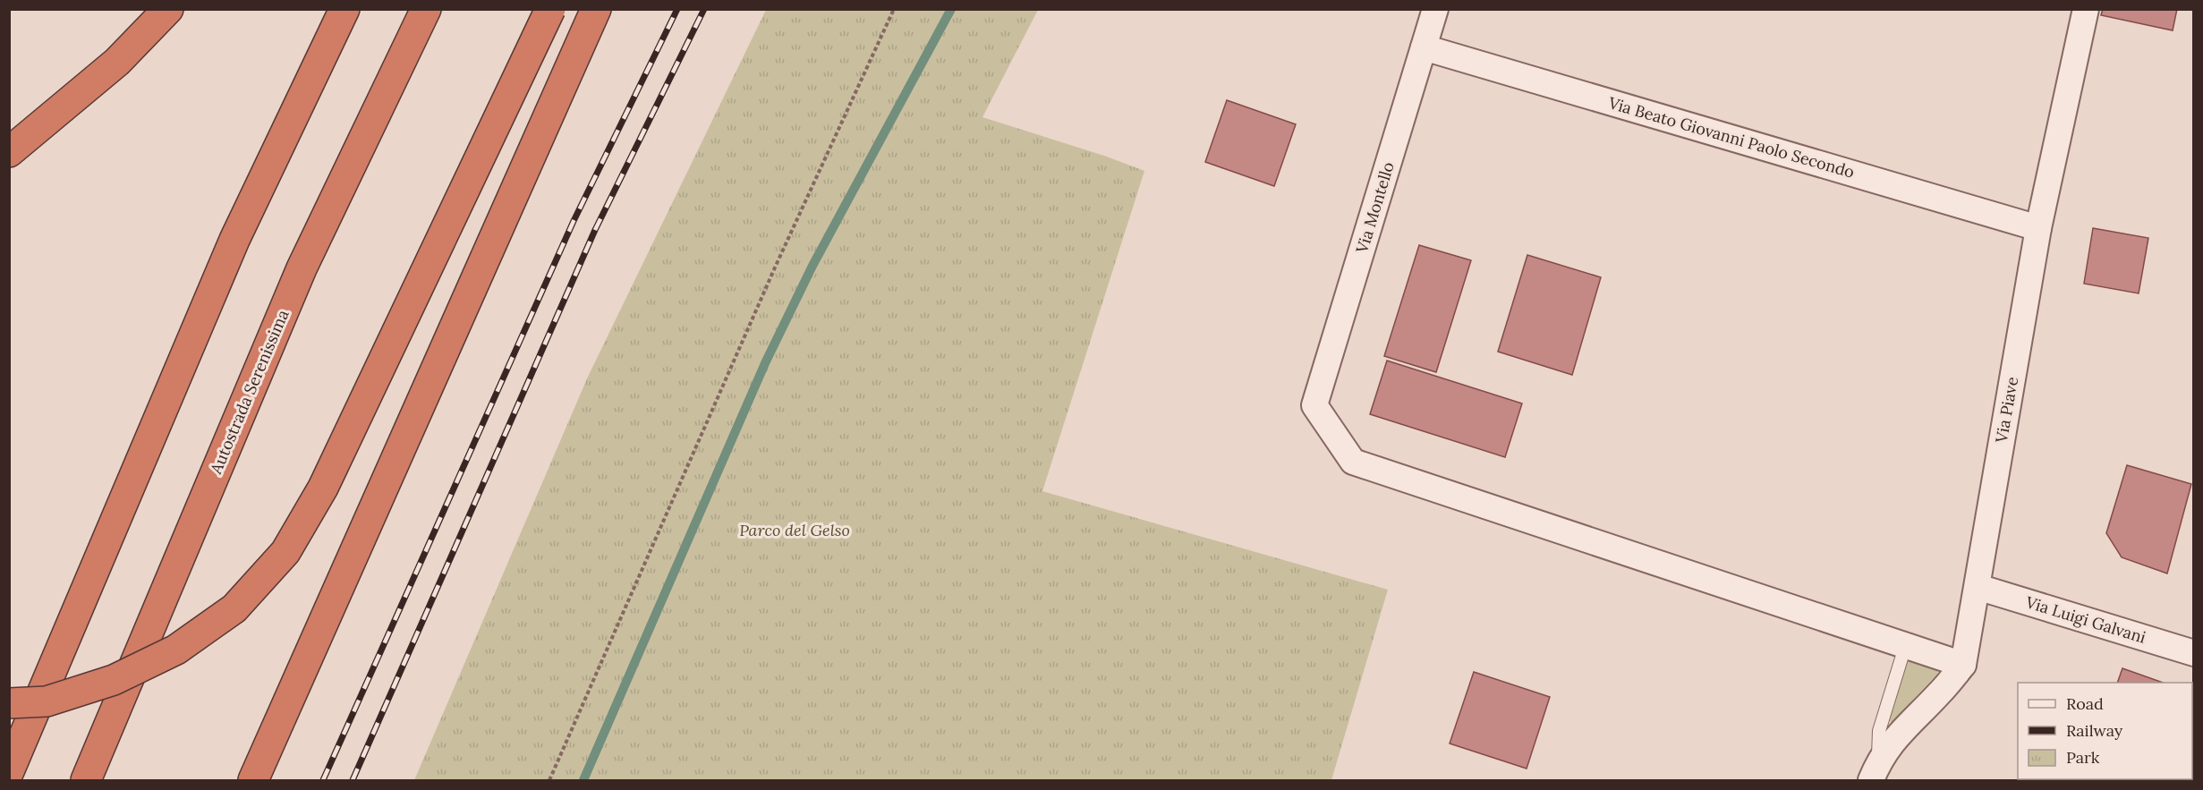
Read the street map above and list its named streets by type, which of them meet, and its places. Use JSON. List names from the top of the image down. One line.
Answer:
{"streets":{"highway":["Autostrada Serenissima"],"street":["Via Beato Giovanni Paolo Secondo","Via Montello","Via Piave","Via Luigi Galvani"]},"crossings":[["Via Beato Giovanni Paolo Secondo","Via Montello"],["Via Beato Giovanni Paolo Secondo","Via Piave"],["Via Piave","Via Luigi Galvani"]],"parks":["Parco del Gelso"],"legend":["Road","Railway","Park"]}
